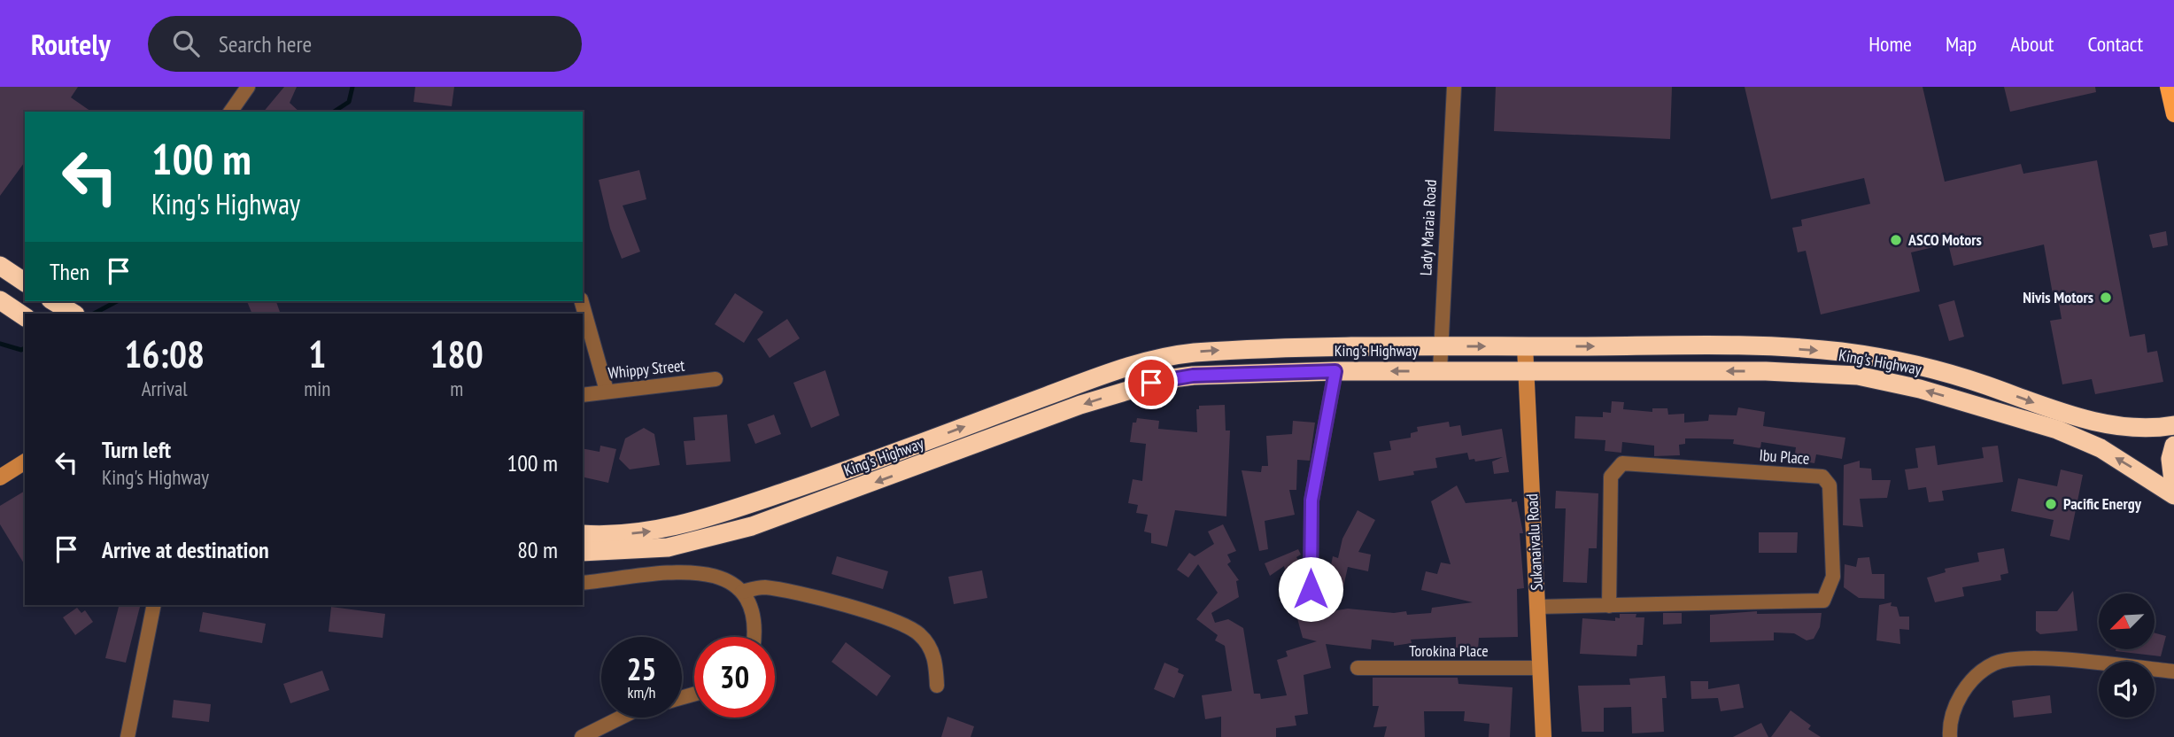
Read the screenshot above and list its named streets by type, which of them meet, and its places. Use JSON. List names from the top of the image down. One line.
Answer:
{"streets":{"highway":["King's Highway"],"main road":["Sukanaivalu Road"],"street":["Lady Maraia Road","Whippy Street","Ibu Place","Torokina Place"]},"crossings":[["Lady Maraia Road","King's Highway"],["King's Highway","Sukanaivalu Road"],["Ibu Place","Sukanaivalu Road"],["Sukanaivalu Road","Torokina Place"]],"places":["ASCO Motors","Nivis Motors","Pacific Energy"],"north":"bottom left","page":{"header":"Routely","search":"Search here","nav":["Home","Map","About","Contact"],"turn":["100 m","King's Highway"],"then":"Then","eta":["16:08","Arrival","1","min","180","m"],"list":[{"name":"Turn left","note":"King's Highway","value":"100 m"},{"name":"Arrive at destination","value":"80 m"}],"speed":"25 km/h","limit":"30"}}
